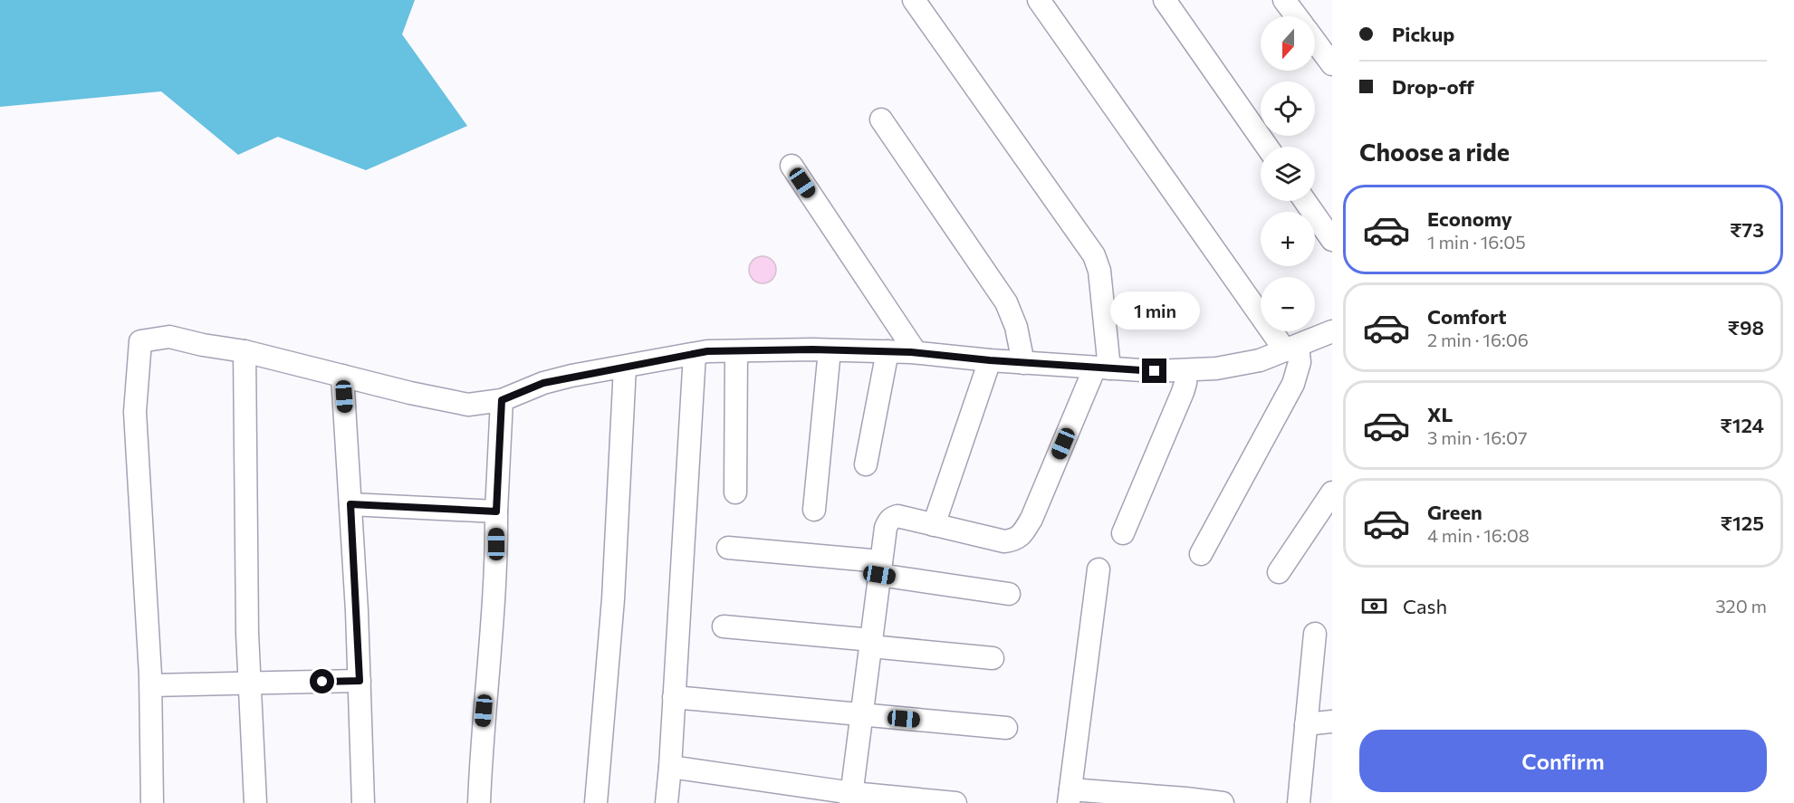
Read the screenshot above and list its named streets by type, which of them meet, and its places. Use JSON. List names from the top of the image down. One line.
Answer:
{"north":"bottom","page":{"banner":["Pickup","Drop-off"],"map_buttons":["+","−"],"heading":"Choose a ride","list":[{"name":"Economy","note":"1 min · 16:05","value":"₹73"},{"name":"Comfort","note":"2 min · 16:06","value":"₹98"},{"name":"XL","note":"3 min · 16:07","value":"₹124"},{"name":"Green","note":"4 min · 16:08","value":"₹125"}],"bubble":"1 min","pay":["Cash","320 m"],"buttons":"Confirm"}}
